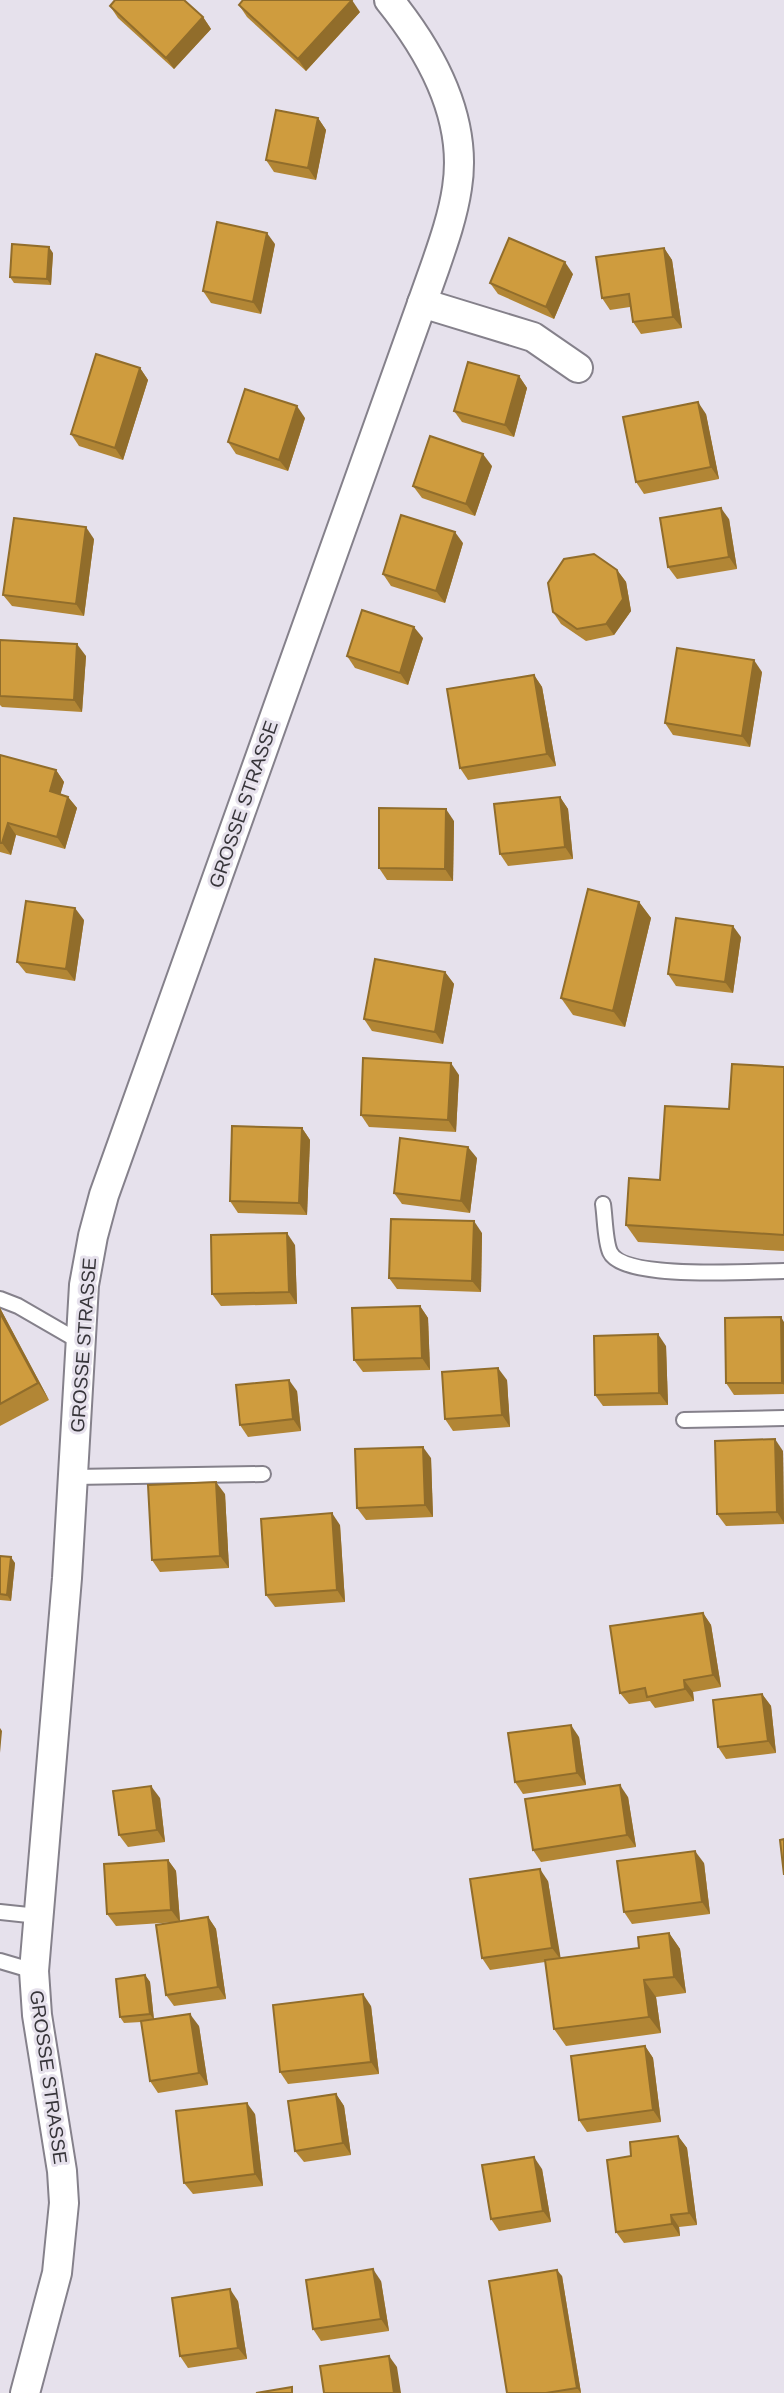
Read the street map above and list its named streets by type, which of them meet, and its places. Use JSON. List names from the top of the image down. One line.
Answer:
{"streets":{"street":["GROSSE STRASSE"]}}
